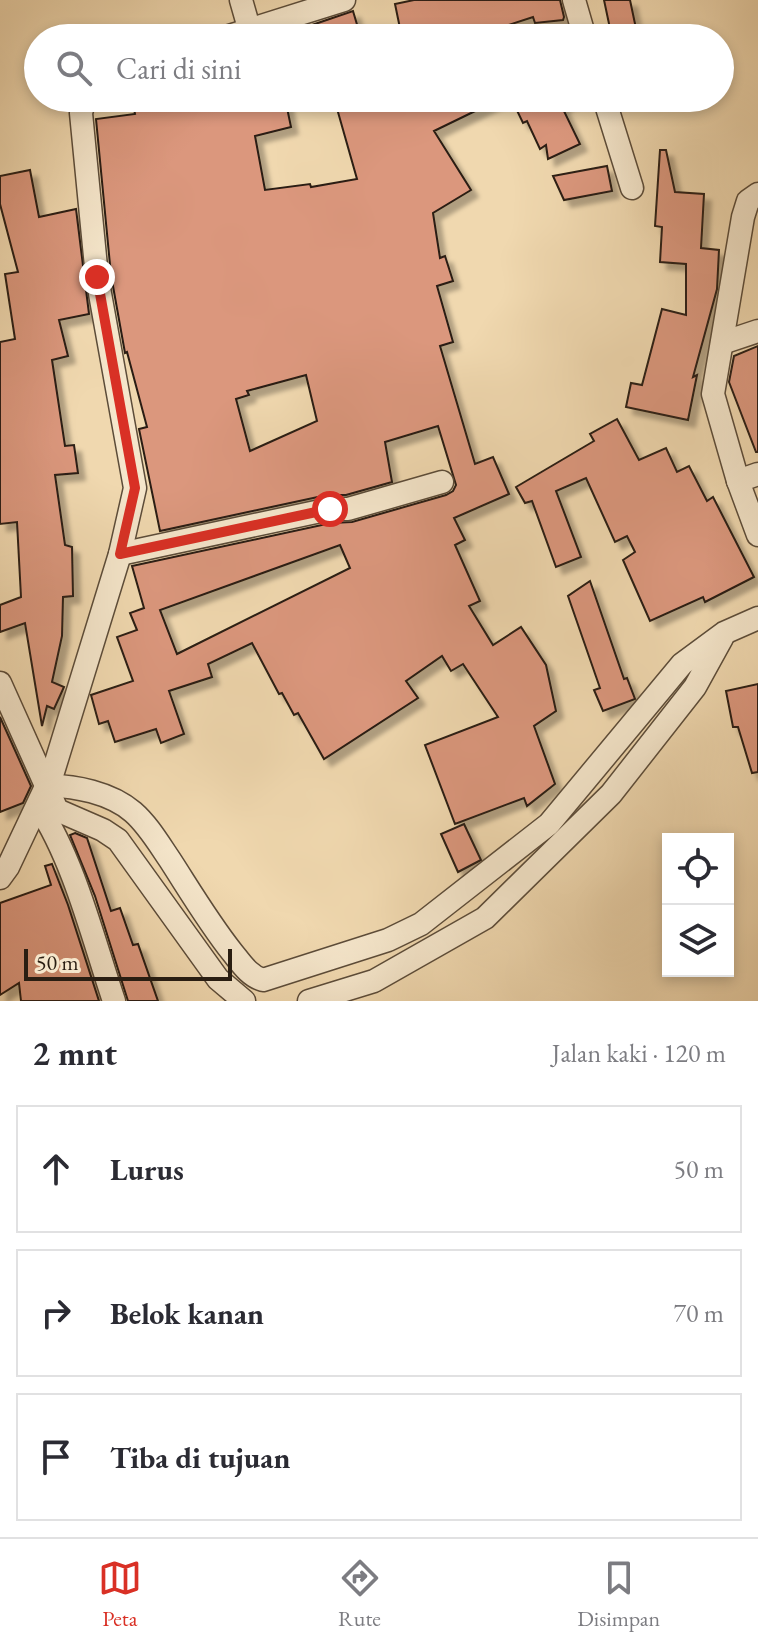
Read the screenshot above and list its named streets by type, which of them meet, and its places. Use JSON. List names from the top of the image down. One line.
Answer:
{"scale_bar":"50 m","page":{"search":"Cari di sini","scale":"50 m","heading":["2 mnt","Jalan kaki · 120 m"],"list":[["Lurus","50 m"],["Belok kanan","70 m"],"Tiba di tujuan"],"nav":["Peta","Rute","Disimpan"]}}
